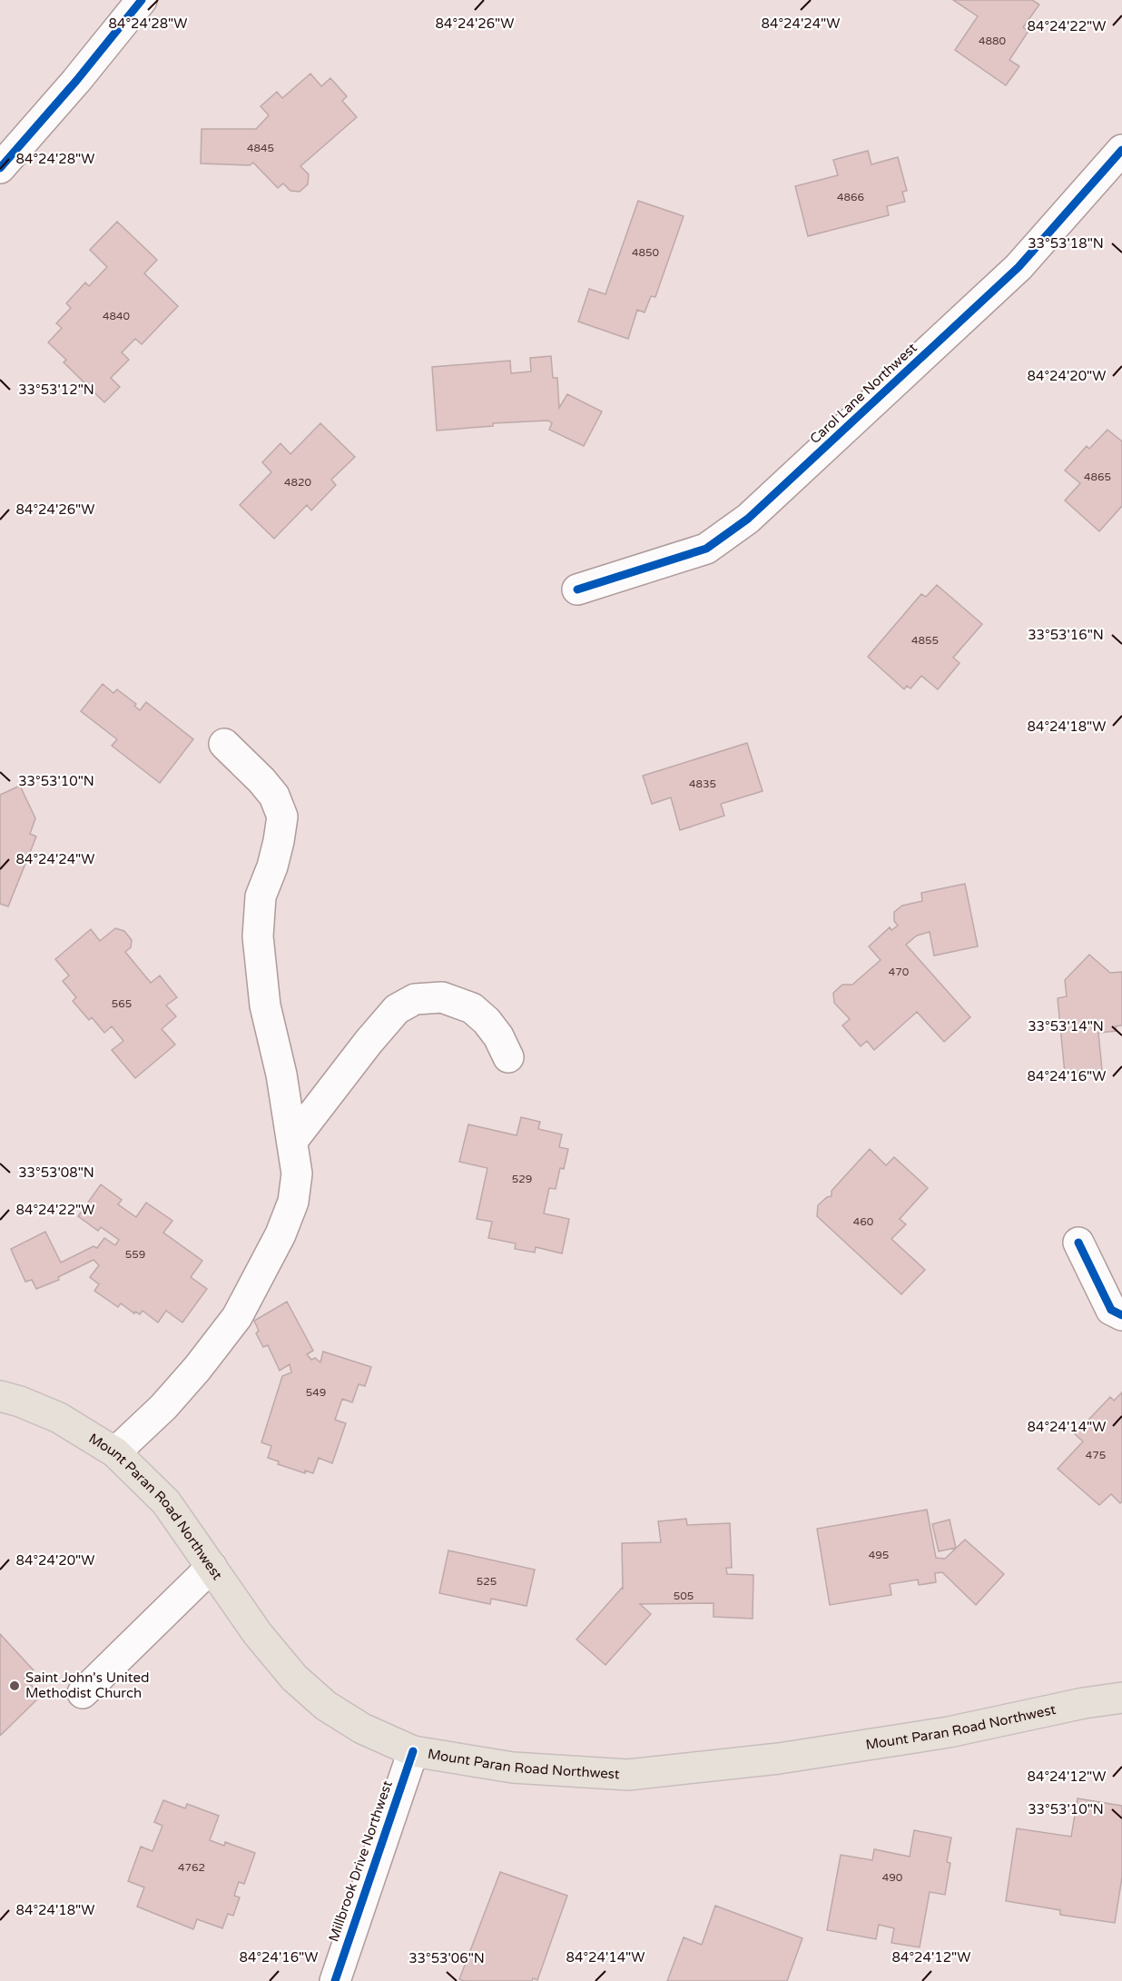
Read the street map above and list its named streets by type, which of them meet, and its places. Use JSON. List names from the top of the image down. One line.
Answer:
{"streets":{"main road":["Mount Paran Road Northwest"],"street":["Carol Lane Northwest","Millbrook Drive Northwest"]},"crossings":[["Mount Paran Road Northwest","Millbrook Drive Northwest"]],"places":["Saint John's United Methodist Church"],"house_numbers":["4880","4845","4866","4850","4840","4865","4820","4855","4835","470","565","529","460","559","549","475","495","525","505","4762","490"],"coordinates":["84°24'28\"W","84°24'26\"W","84°24'24\"W","84°24'22\"W","33°53'18\"N","84°24'20\"W","33°53'12\"N","33°53'16\"N","84°24'18\"W","33°53'10\"N","33°53'14\"N","84°24'16\"W","33°53'08\"N","84°24'14\"W","84°24'12\"W","33°53'06\"N"]}
